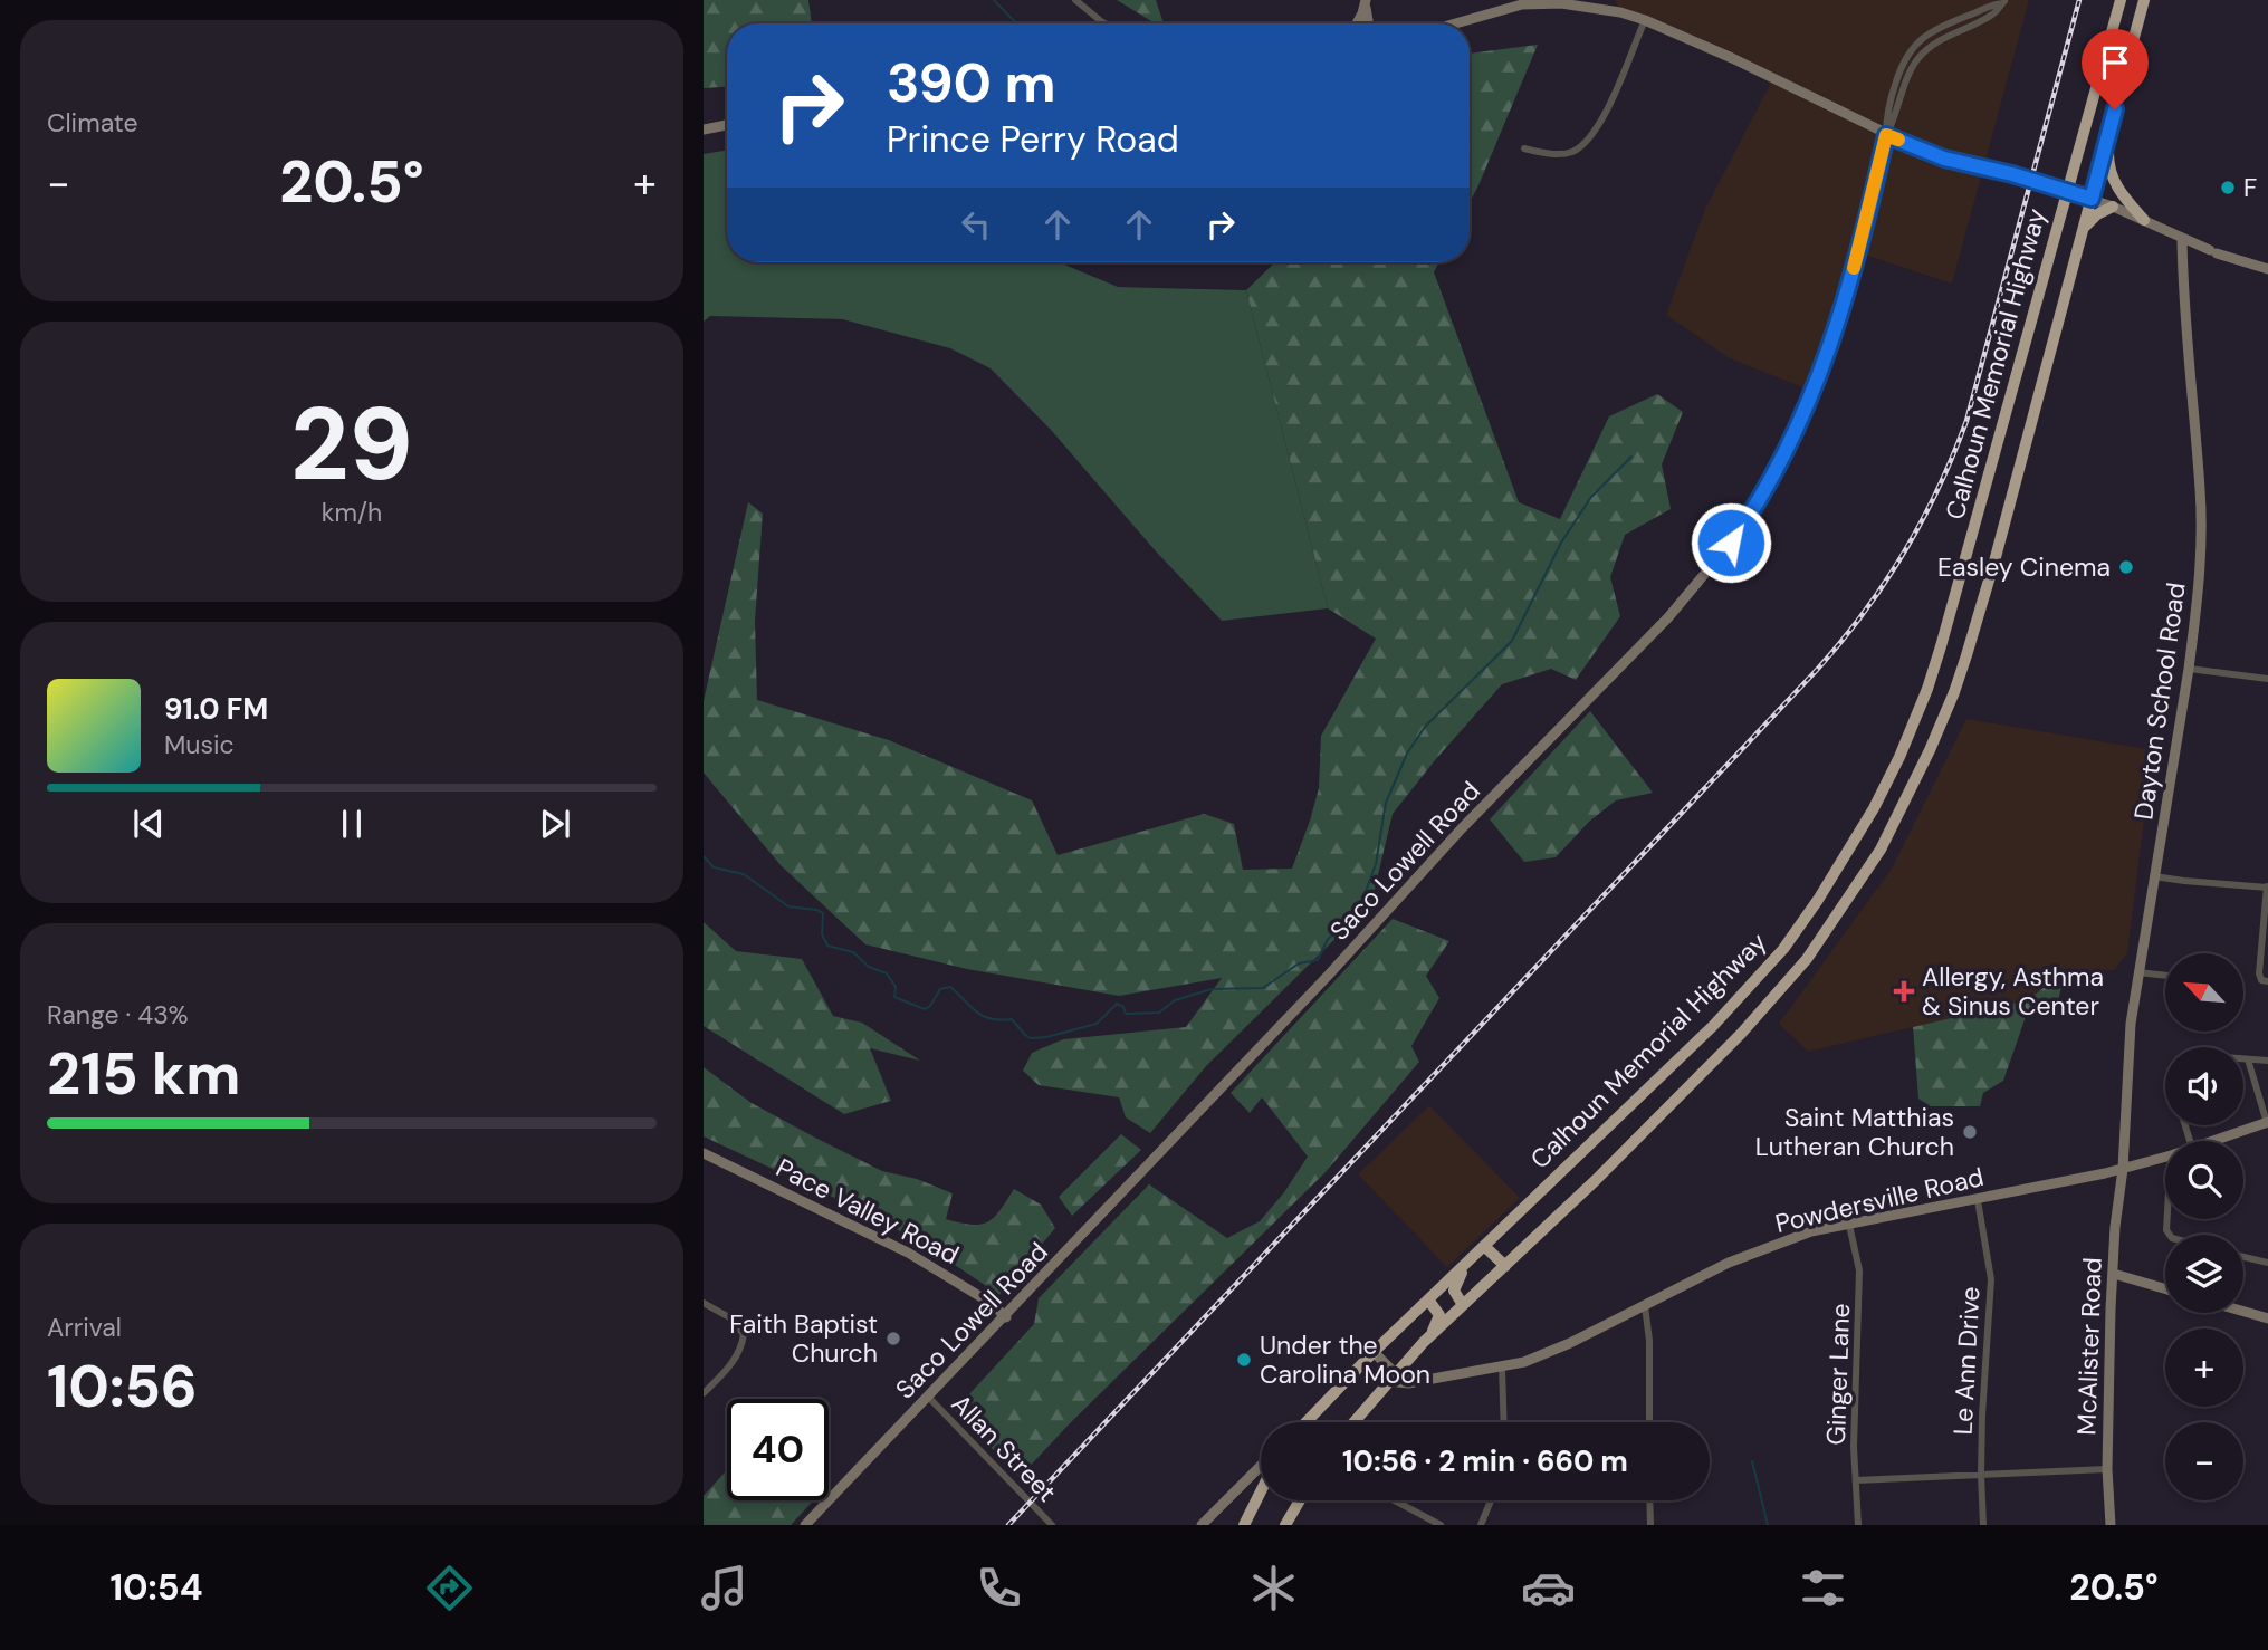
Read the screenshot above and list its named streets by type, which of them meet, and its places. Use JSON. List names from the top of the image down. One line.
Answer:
{"streets":{"highway":["Calhoun Memorial Highway"],"street":["Dayton School Road","Saco Lowell Road","Powdersville Road","Pace Valley Road","McAlister Road","Le Ann Drive","Ginger Lane","Allan Street"]},"crossings":[["Calhoun Memorial Highway","Powdersville Road"],["Dayton School Road","Powdersville Road"],["Dayton School Road","McAlister Road"],["Saco Lowell Road","Pace Valley Road"],["Saco Lowell Road","Allan Street"],["Powdersville Road","McAlister Road"],["Powdersville Road","Le Ann Drive"],["Powdersville Road","Ginger Lane"]],"places":{"other":["F","Easley Cinema","Saint Matthias Lutheran Church","Faith Baptist Church","Under the Carolina Moon"],"health":["Allergy, Asthma & Sinus Center"]},"north":"top left","page":{"tile":["Climate",["29","km/h"],["Range · 43%","215 km"],["Arrival","10:56"]],"turn":["390 m","Prince Perry Road"],"heat":["−","20.5°","+"],"song":["91.0 FM","Music"],"map_buttons":["+","−"],"limit":"40","trip":"10:56 · 2 min · 660 m","tabs":["10:54","20.5°"]}}
